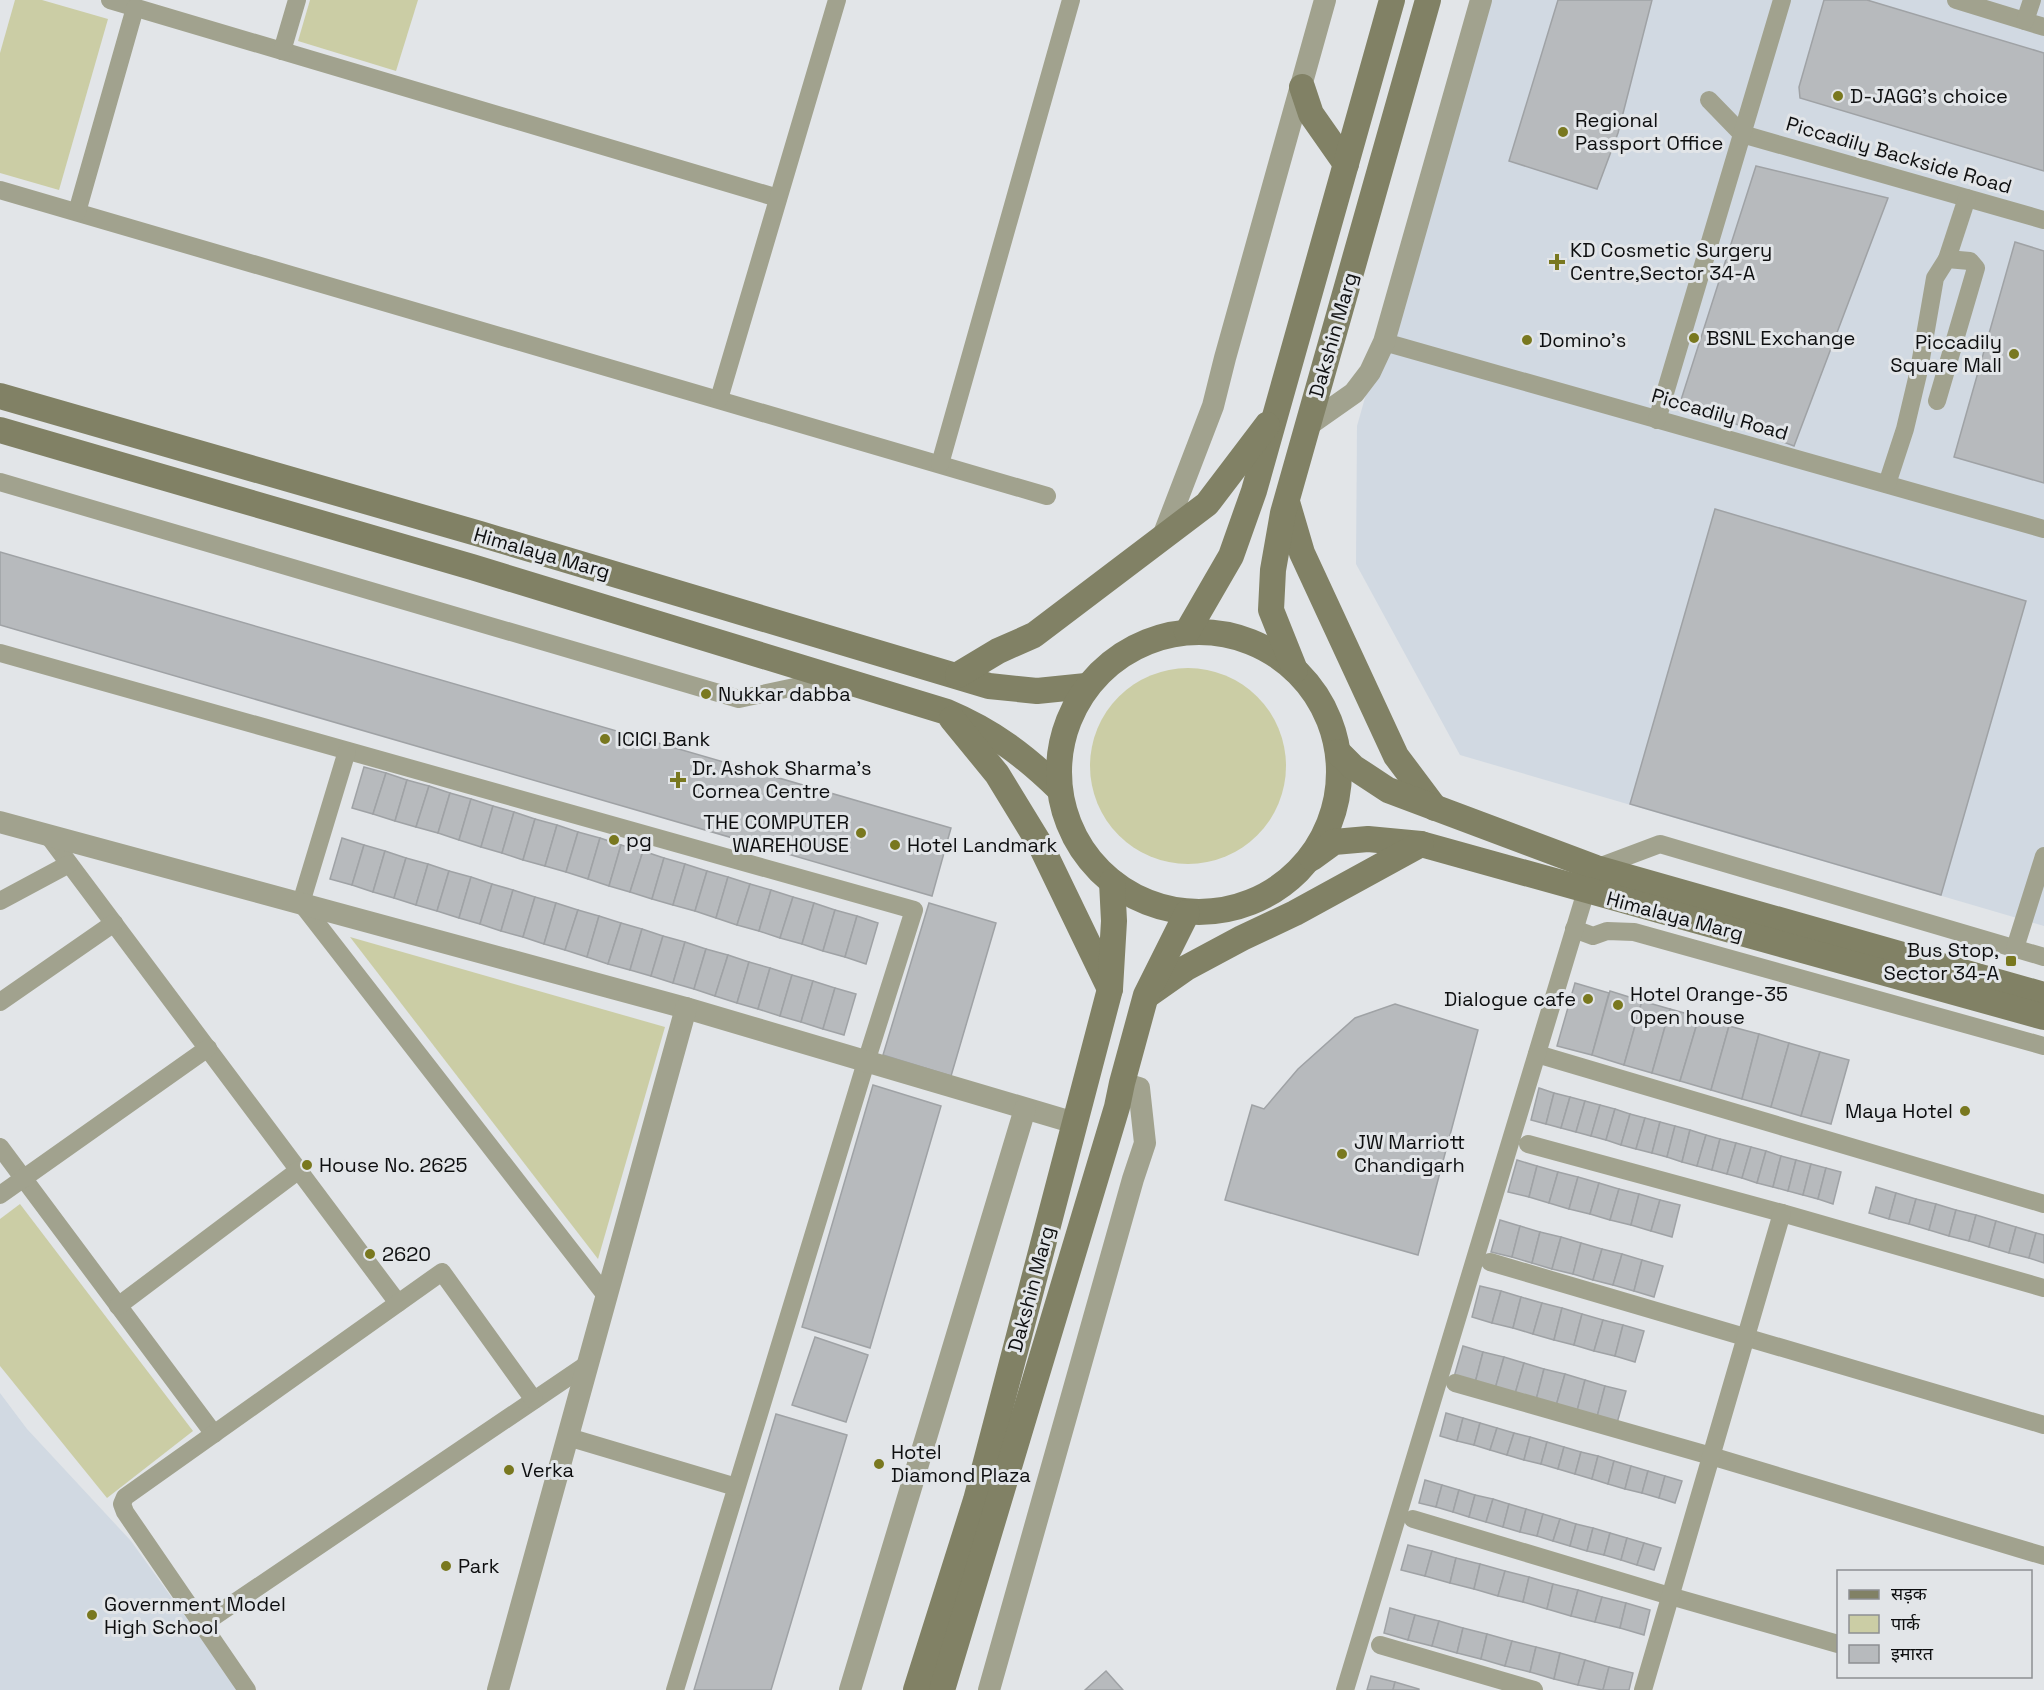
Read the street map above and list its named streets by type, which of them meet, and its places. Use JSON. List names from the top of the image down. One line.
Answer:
{"streets":{"main road":["Dakshin Marg","Himalaya Marg"],"street":["Piccadily Backside Road","Piccadily Road"]},"places":{"other":["D-JAGG's choice","Regional Passport Office","BSNL Exchange","Domino's","Piccadily Square Mall","Nukkar dabba","ICICI Bank","THE COMPUTER WAREHOUSE","pg","Hotel Landmark","Dialogue cafe","Hotel Orange-35 Open house","Maya Hotel","JW Marriott Chandigarh","House No. 2625","2620","Hotel Diamond Plaza","Verka","Park","Government Model High School"],"health":["KD Cosmetic Surgery Centre,Sector 34-A","Dr. Ashok Sharma's Cornea Centre"],"transit":["Bus Stop, Sector 34-A"]},"legend":["सड़क","पार्क","इमारत"]}
